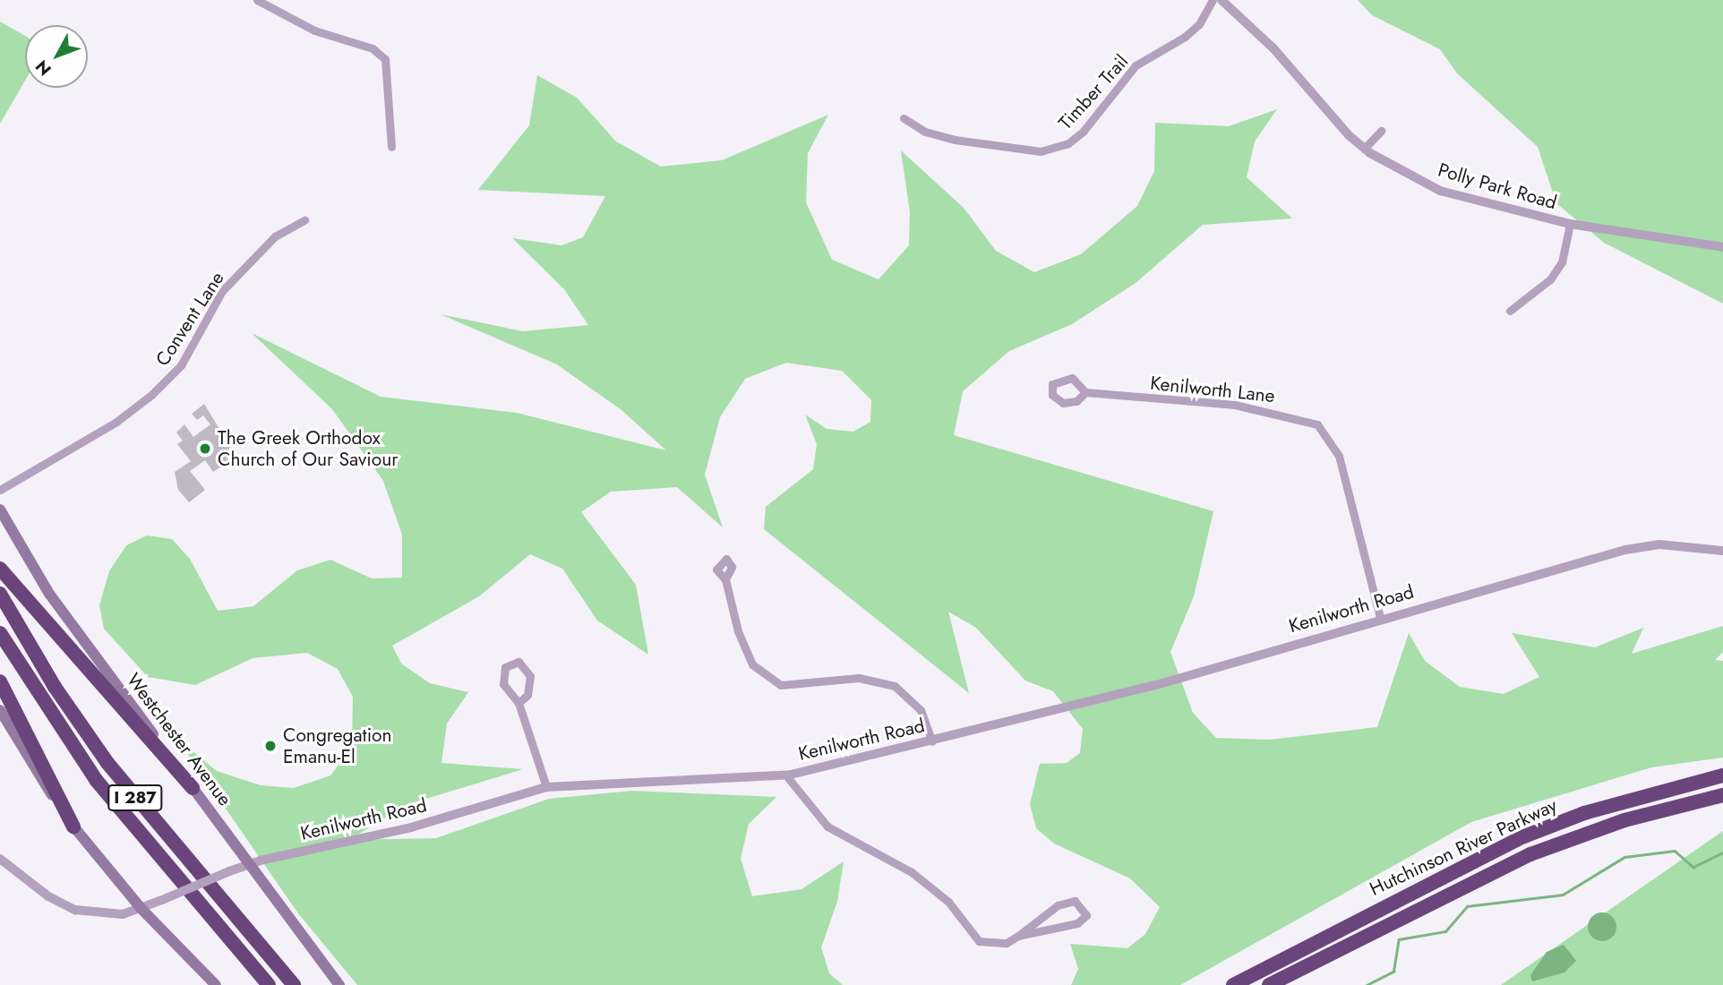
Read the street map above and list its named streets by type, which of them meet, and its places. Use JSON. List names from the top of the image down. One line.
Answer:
{"streets":{"highway":["I 287","Hutchinson River Parkway"],"main road":["Westchester Avenue"],"street":["Timber Trail","Polly Park Road","Convent Lane","Kenilworth Lane","Kenilworth Road"]},"crossings":[["Kenilworth Lane","Kenilworth Road"],["Kenilworth Road","Westchester Avenue"]],"places":["The Greek Orthodox Church of Our Saviour","Congregation Emanu-El"],"north":"bottom left"}
